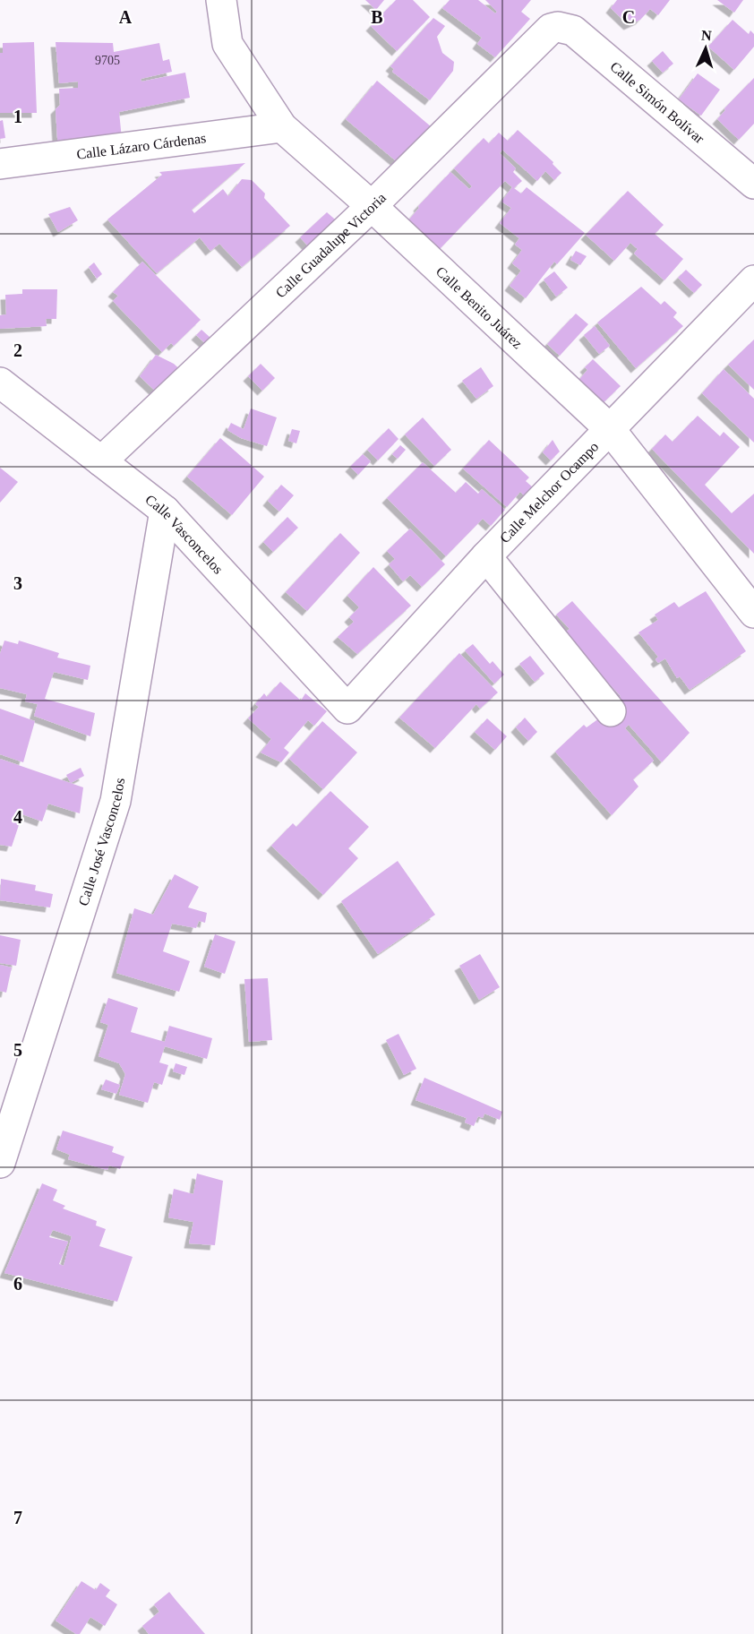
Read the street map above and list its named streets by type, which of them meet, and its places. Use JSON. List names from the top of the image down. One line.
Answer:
{"streets":{"street":["Calle Simón Bolívar","Calle Lázaro Cárdenas","Calle Guadalupe Victoria","Calle Benito Juárez","Calle Melchor Ocampo","Calle Vasconcelos","Calle José Vasconcelos"]},"crossings":[["Calle Simón Bolívar","Calle Guadalupe Victoria"],["Calle Lázaro Cárdenas","Calle Benito Juárez"],["Calle Guadalupe Victoria","Calle Benito Juárez"],["Calle Guadalupe Victoria","Calle Vasconcelos"],["Calle Benito Juárez","Calle Melchor Ocampo"],["Calle Melchor Ocampo","Calle Vasconcelos"],["Calle Vasconcelos","Calle José Vasconcelos"]],"house_numbers":["9705"],"north":"top","grid":{"columns":["A","B","C"],"rows":["1","2","3","4","5","6","7"]}}
